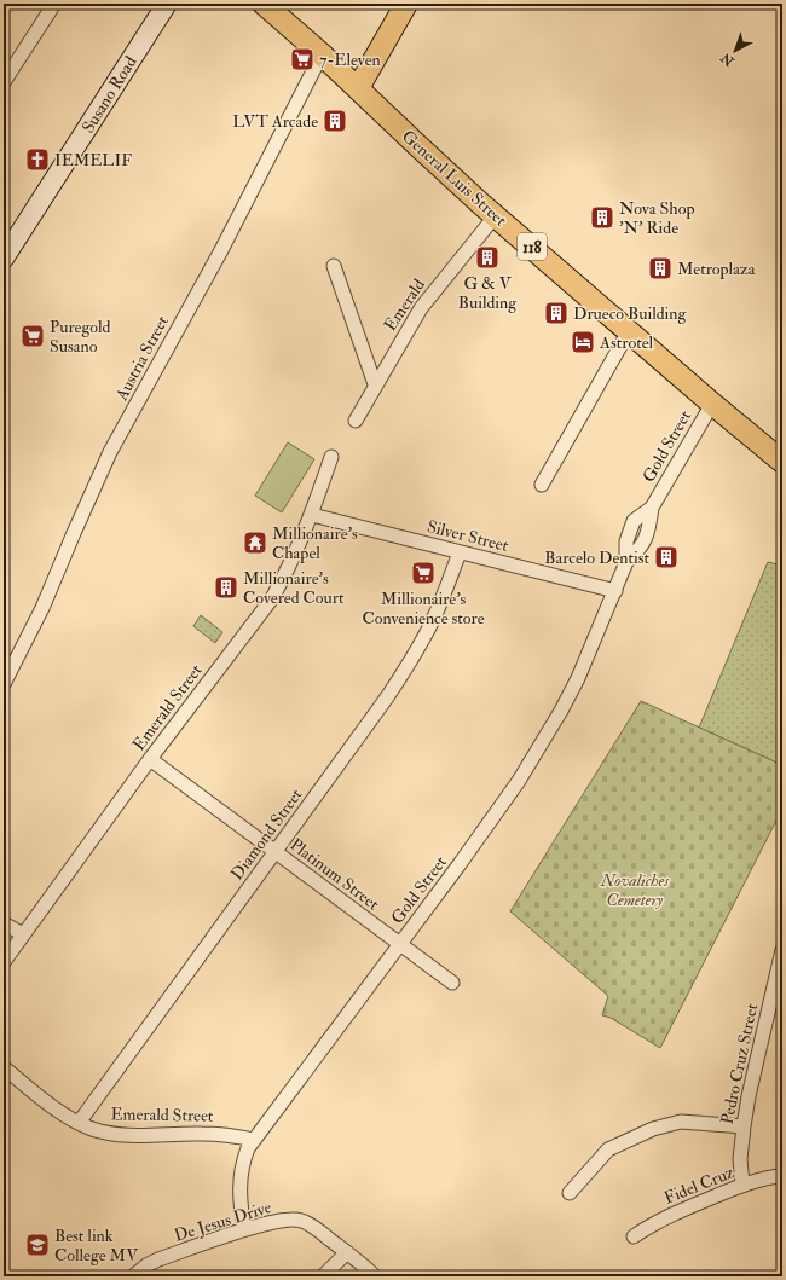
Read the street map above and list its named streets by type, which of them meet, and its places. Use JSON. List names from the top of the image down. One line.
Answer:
{"streets":{"main road":["Susano Road","General Luis Street","118"],"street":["Emerald","Austria Street","Gold Street","Silver Street","Emerald Street","Diamond Street","Platinum Street","Pedro Cruz Street","Fidel Cruz","De Jesus Drive"]},"crossings":[["General Luis Street","Emerald"],["General Luis Street","Austria Street"],["General Luis Street","Gold Street"],["Gold Street","Silver Street"],["Gold Street","Emerald Street"],["Gold Street","Platinum Street"],["Gold Street","De Jesus Drive"],["Silver Street","Emerald Street"],["Silver Street","Diamond Street"],["Emerald Street","Diamond Street"],["Emerald Street","Platinum Street"],["Diamond Street","Platinum Street"],["Pedro Cruz Street","Fidel Cruz"]],"parks":["Novaliches Cemetery"],"places":{"supermarket":["7-Eleven","Puregold Susano","Millionaire's Convenience store"],"building":["LVT Arcade","Nova Shop 'N' Ride","G & V Building","Metroplaza","Drueco Building","Barcelo Dentist","Millionaire's Covered Court"],"church":["IEMELIF"],"hotel":["Astrotel"],"temple":["Millionaire's Chapel"],"school or university":["Best link College MV"]},"north":"bottom left"}
